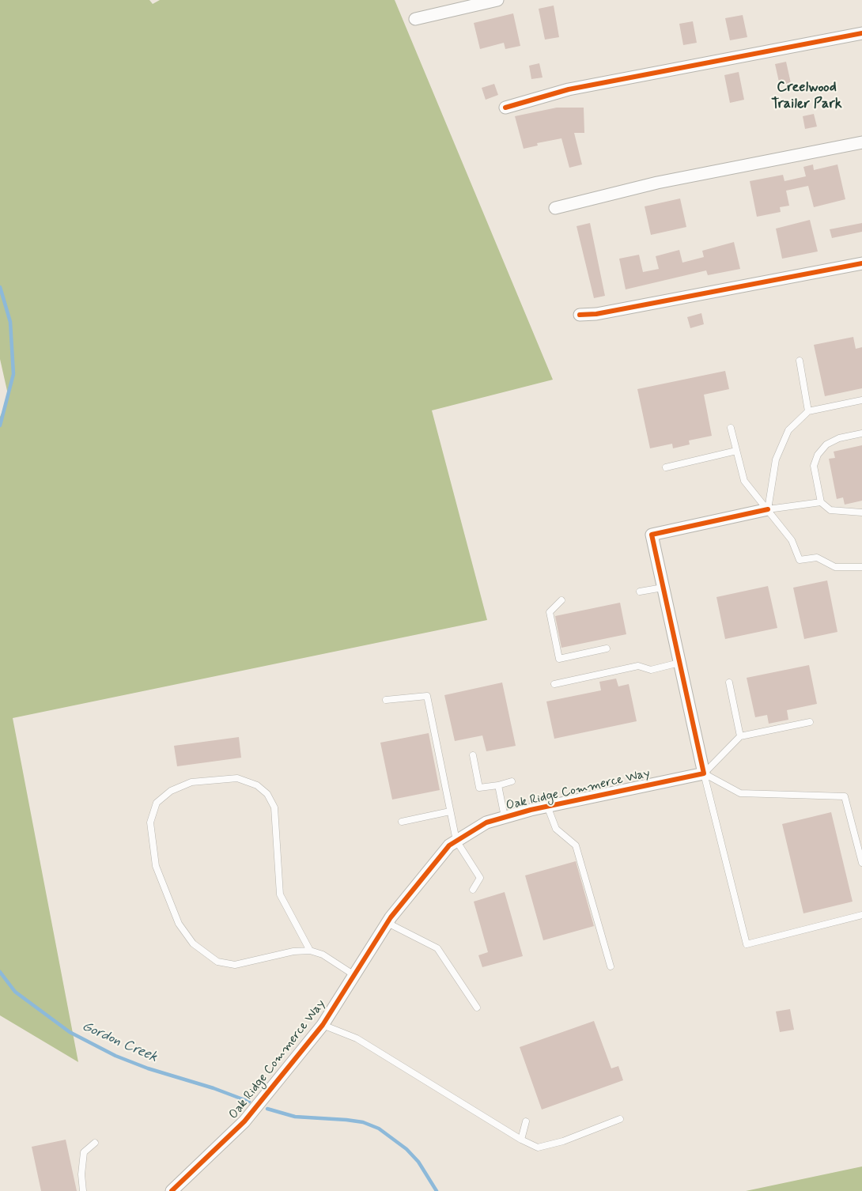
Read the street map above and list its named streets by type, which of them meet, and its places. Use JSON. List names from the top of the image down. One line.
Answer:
{"streets":{"street":["Oak Ridge Commerce Way"]},"districts":["Creelwood Trailer Park"],"water":["Gordon Creek"]}
